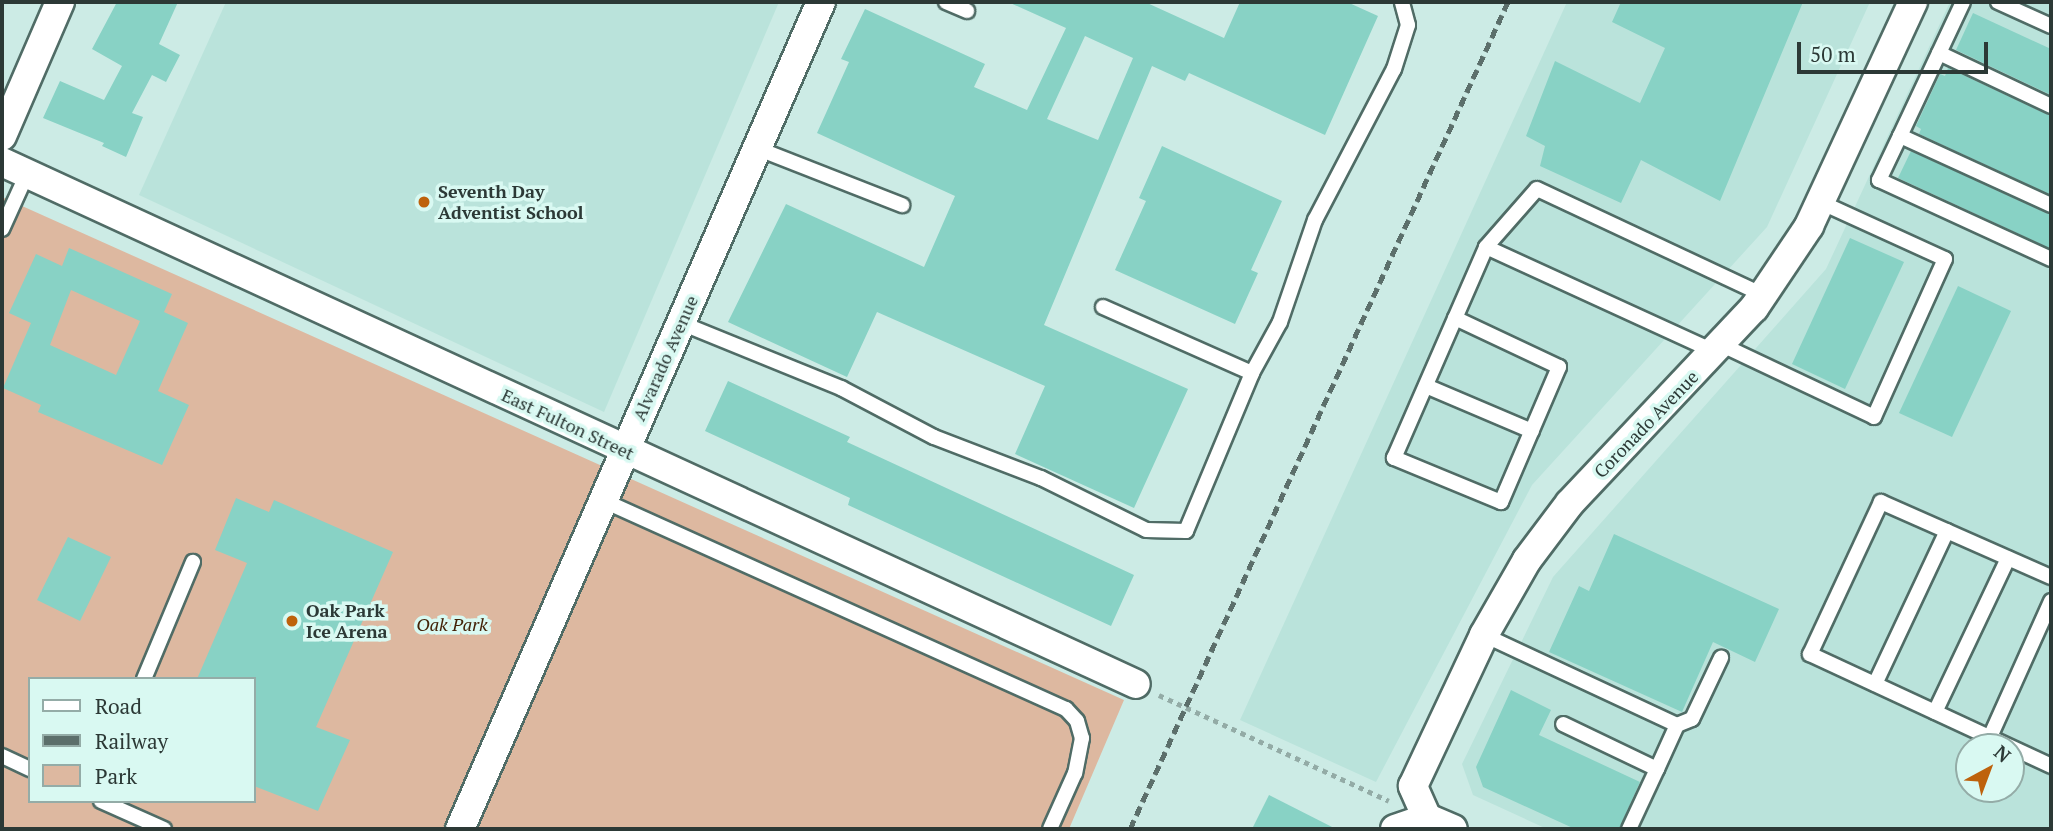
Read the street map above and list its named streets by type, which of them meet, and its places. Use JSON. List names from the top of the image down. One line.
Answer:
{"streets":{"street":["Alvarado Avenue","East Fulton Street","Coronado Avenue"]},"crossings":[["Alvarado Avenue","East Fulton Street"]],"parks":["Oak Park"],"places":["Seventh Day Adventist School","Oak Park Ice Arena"],"legend":["Road","Railway","Park"],"scale_bar":"50 m","north":"top right"}
